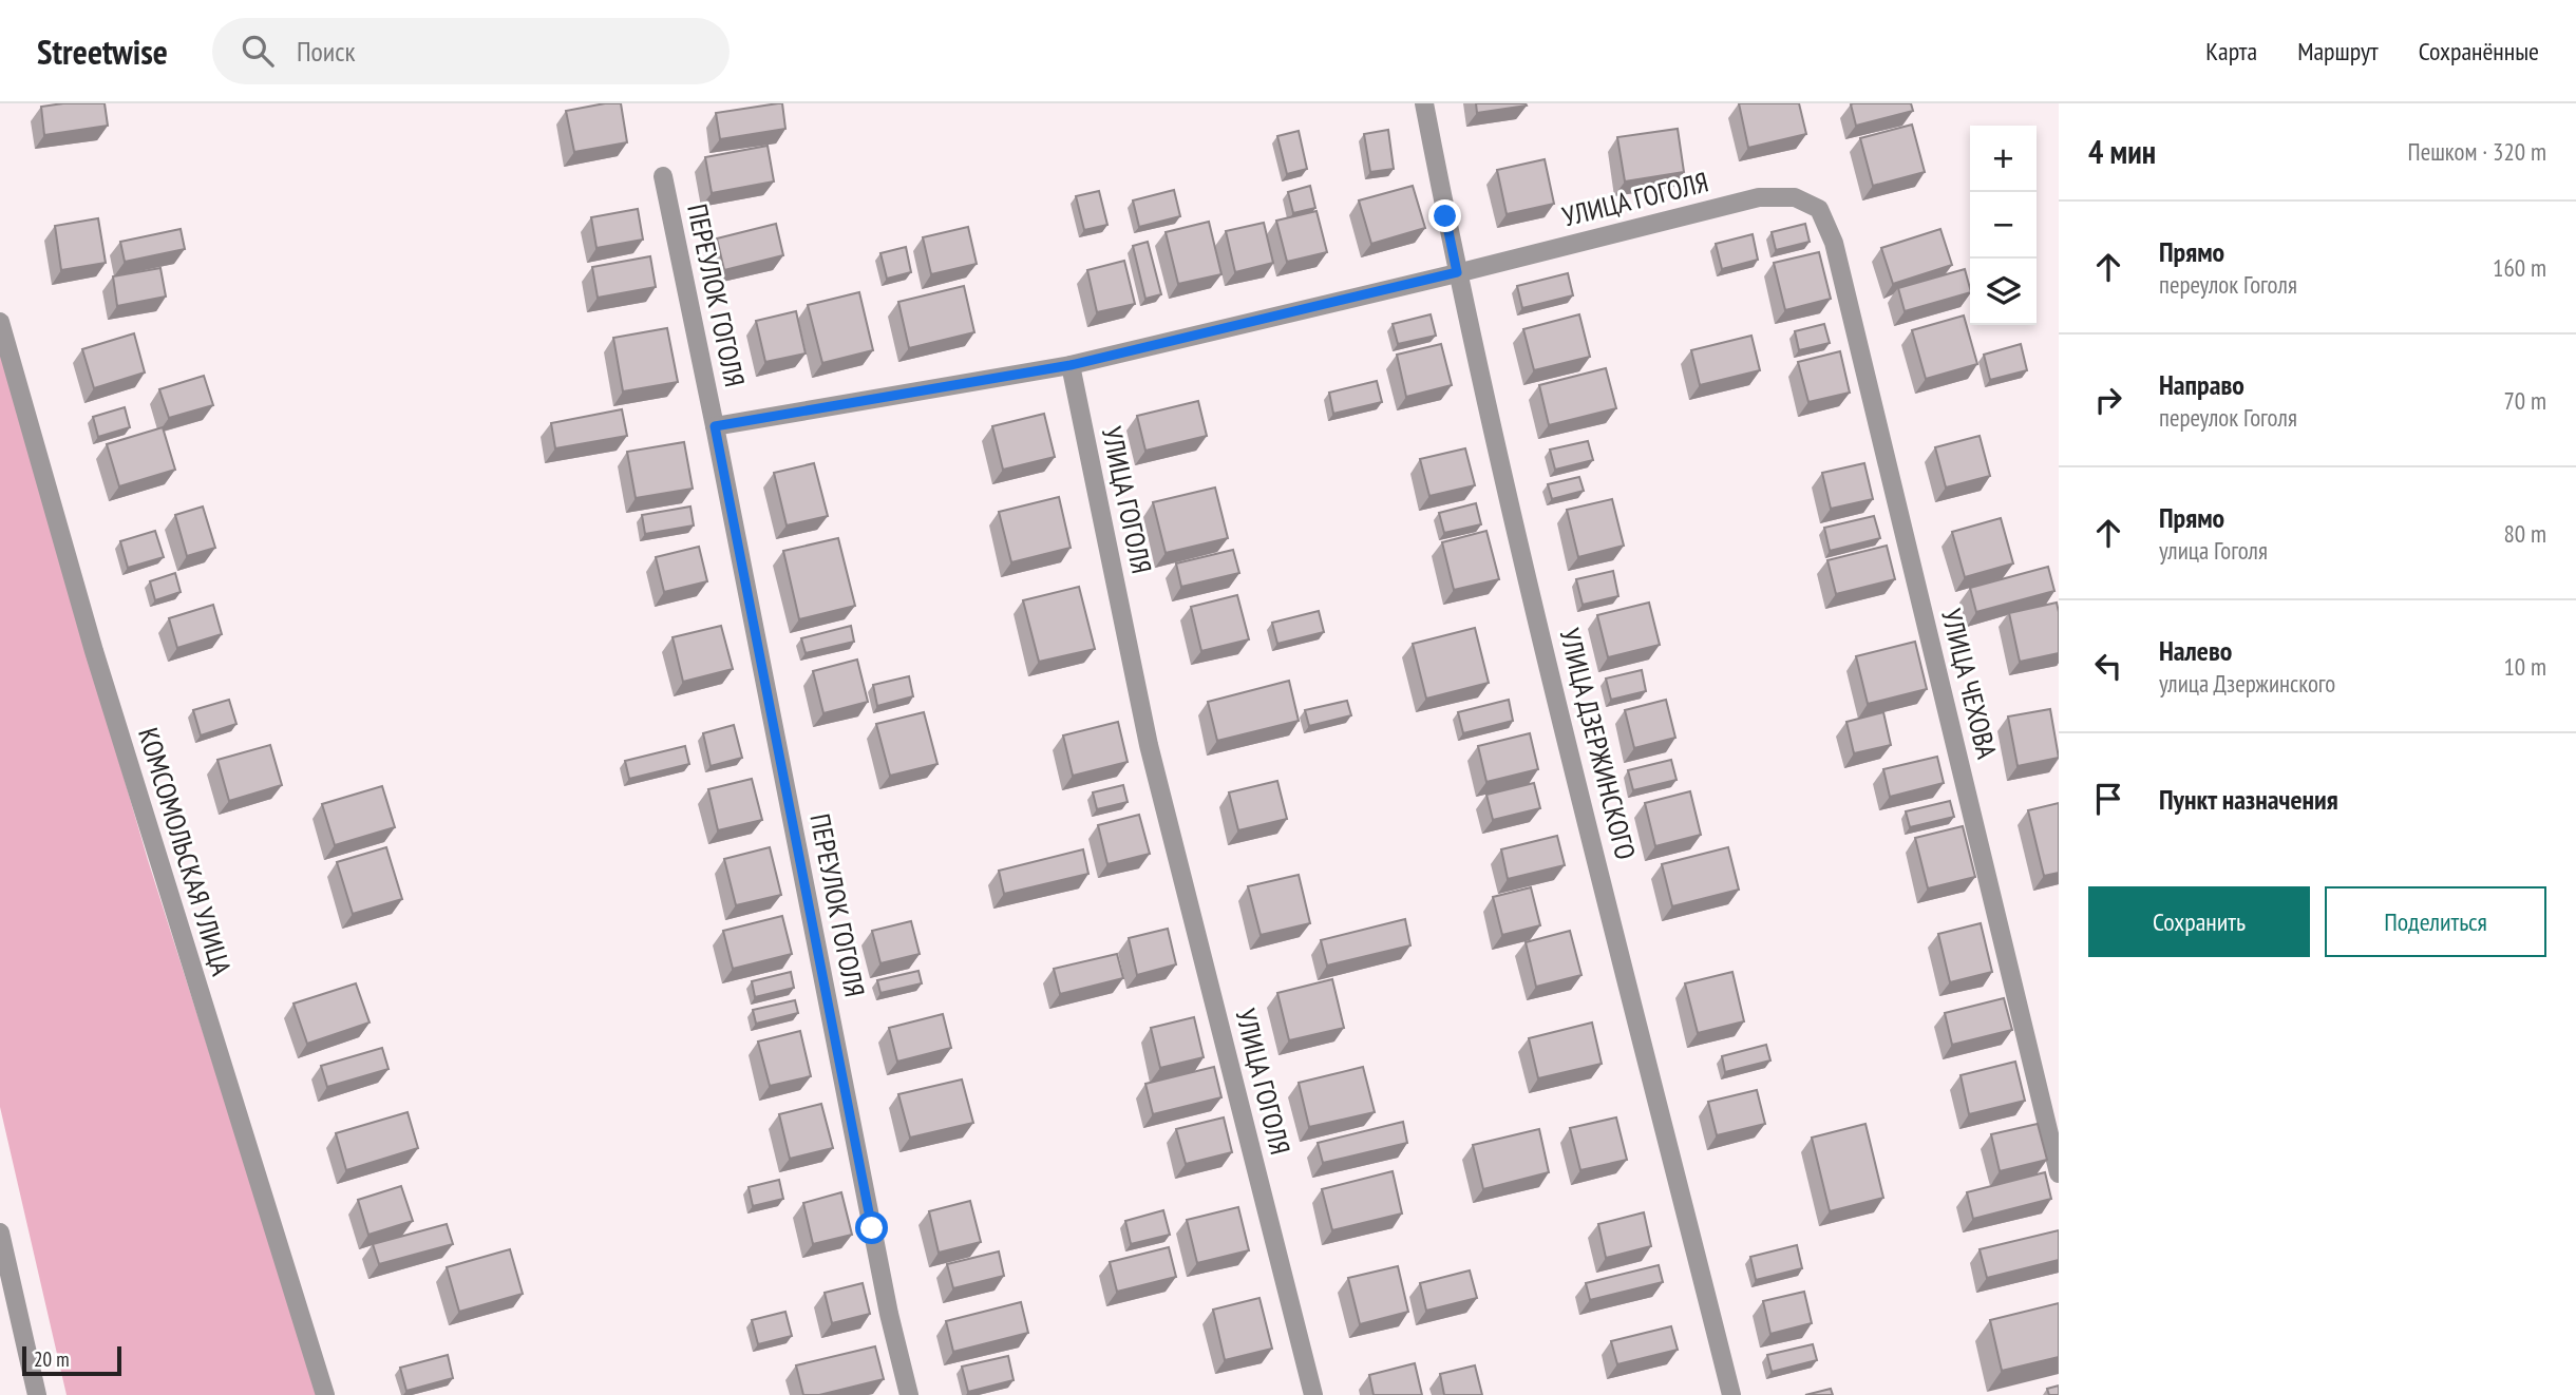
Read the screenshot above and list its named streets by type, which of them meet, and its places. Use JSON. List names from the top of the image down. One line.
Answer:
{"streets":{"street":["УЛИЦА ГОГОЛЯ","ПЕРЕУЛОК ГОГОЛЯ","УЛИЦА ЧЕХОВА","УЛИЦА ДЗЕРЖИНСКОГО","КОМСОМОЛЬСКАЯ УЛИЦА"]},"crossings":[["УЛИЦА ГОГОЛЯ","ПЕРЕУЛОК ГОГОЛЯ"],["УЛИЦА ГОГОЛЯ","УЛИЦА ЧЕХОВА"],["УЛИЦА ГОГОЛЯ","УЛИЦА ДЗЕРЖИНСКОГО"]],"scale_bar":"20 m","page":{"header":"Streetwise","search":"Поиск","nav":["Карта","Маршрут","Сохранённые"],"heading":["4 мин","Пешком · 320 m"],"map_buttons":["+","−"],"list":[["Прямо","переулок Гоголя","160 m"],["Направо","переулок Гоголя","70 m"],["Прямо","улица Гоголя","80 m"],["Налево","улица Дзержинского","10 m"],"Пункт назначения"],"buttons":["Сохранить","Поделиться"],"scale":"20 m"}}
